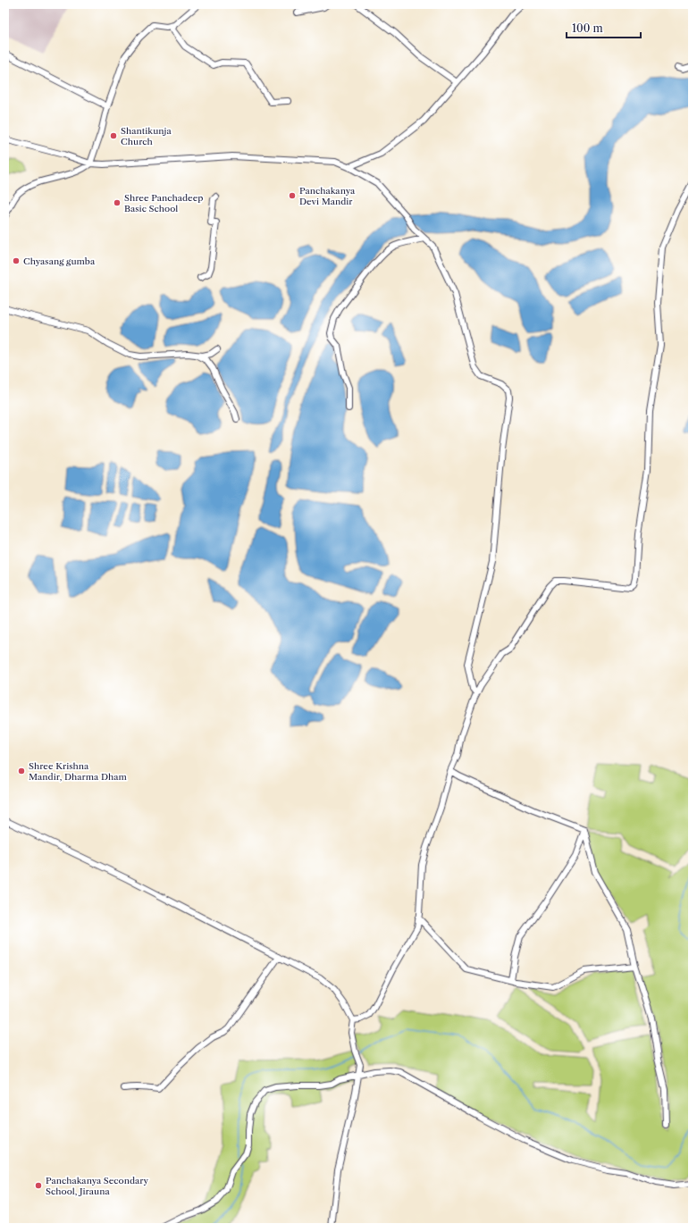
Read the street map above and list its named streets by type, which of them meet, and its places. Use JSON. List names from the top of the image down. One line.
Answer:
{"places":["Shantikunja Church","Panchakanya Devi Mandir","Shree Panchadeep Basic School","Chyasang gumba","Shree Krishna Mandir, Dharma Dham","Panchakanya Secondary School, Jirauna"],"scale_bar":"100 m"}
